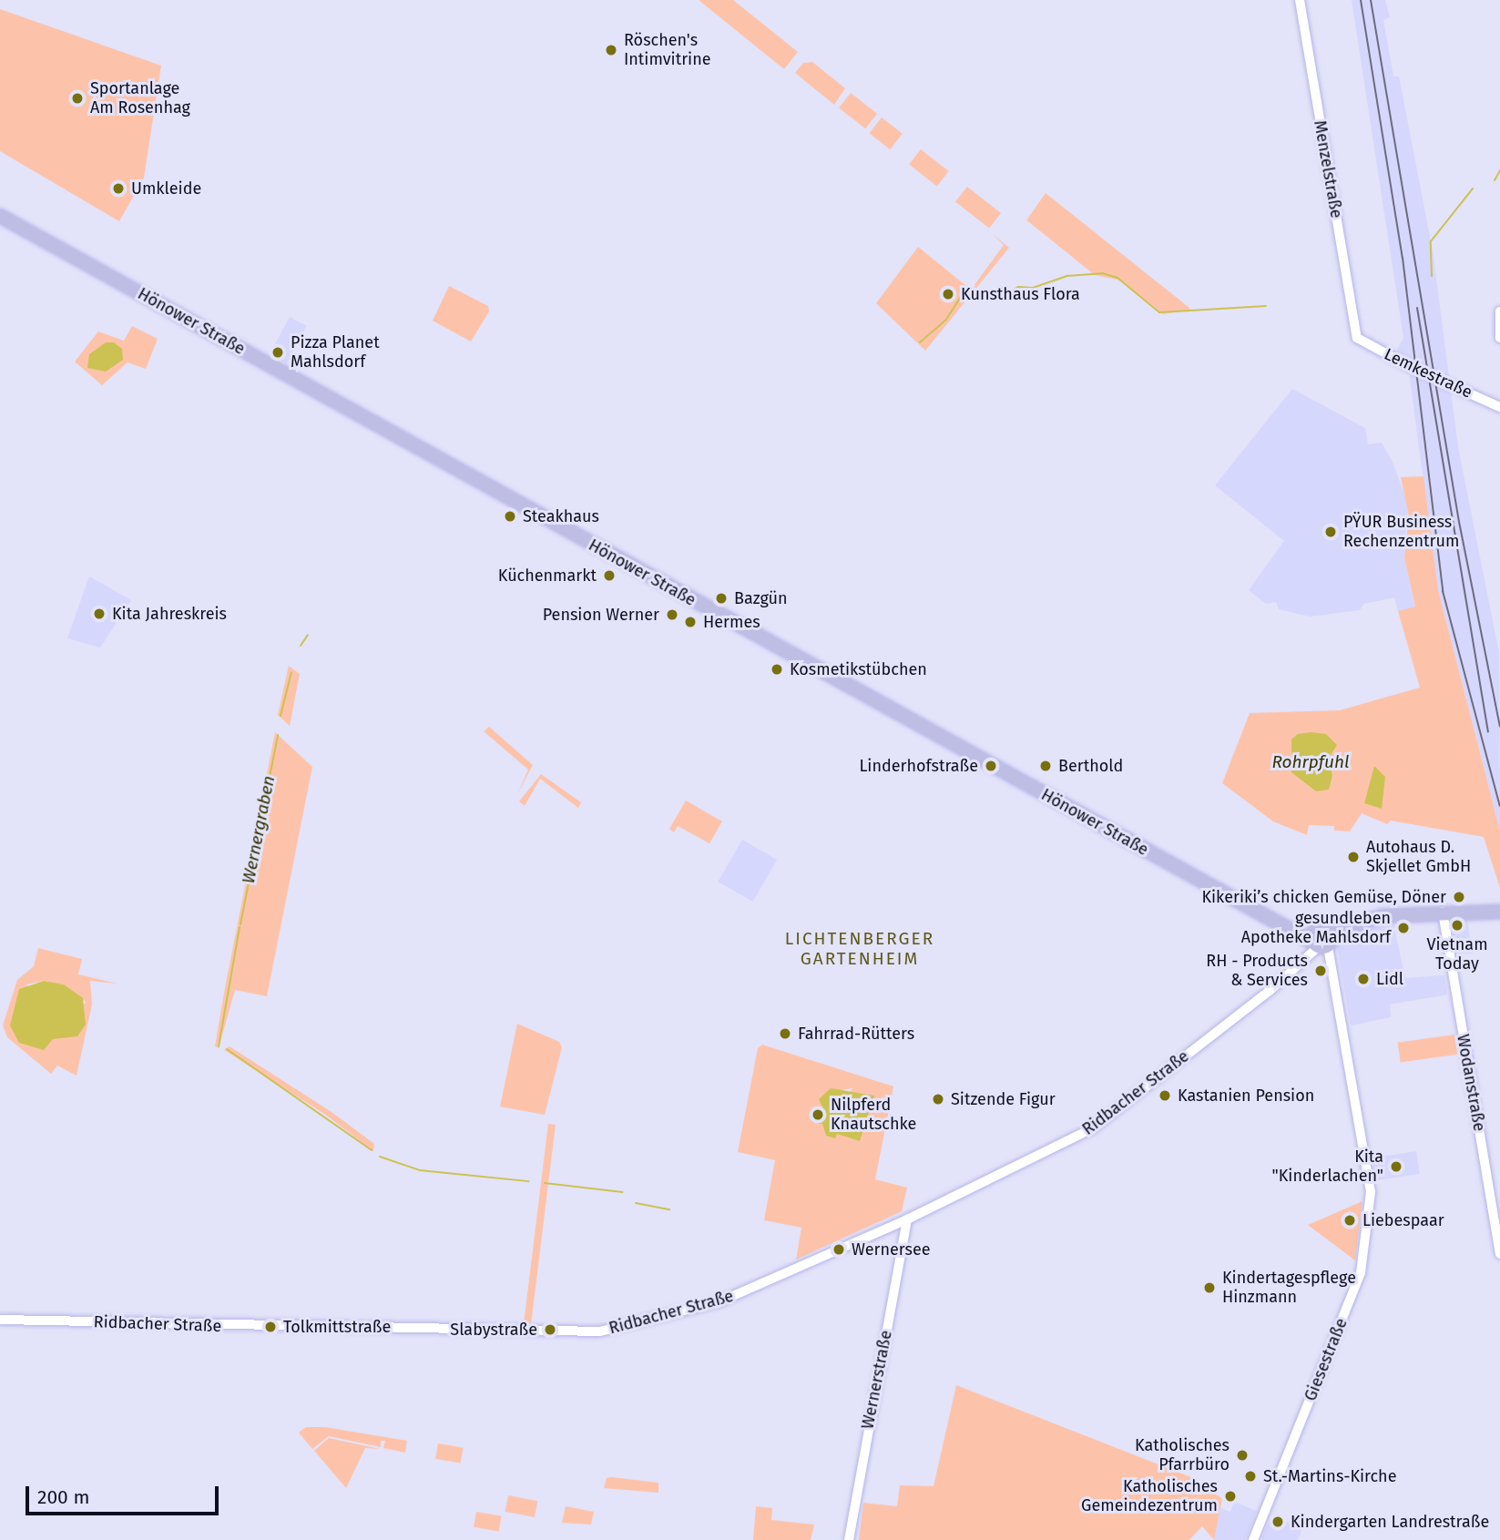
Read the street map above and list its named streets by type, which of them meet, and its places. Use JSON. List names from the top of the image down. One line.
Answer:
{"streets":{"main road":["Hönower Straße"],"street":["Menzelstraße","Lemkestraße","Wodanstraße","Ridbacher Straße","Giesestraße","Wernerstraße"]},"crossings":[["Menzelstraße","Lemkestraße"],["Hönower Straße","Wodanstraße"],["Hönower Straße","Ridbacher Straße"],["Hönower Straße","Giesestraße"],["Ridbacher Straße","Giesestraße"],["Ridbacher Straße","Wernerstraße"]],"districts":["LICHTENBERGER GARTENHEIM"],"water":["Rohrpfuhl","Wernergraben"],"places":["Röschen's Intimvitrine","Sportanlage Am Rosenhag","Umkleide","Kunsthaus Flora","Pizza Planet Mahlsdorf","Steakhaus","PŸUR Business Rechenzentrum","Küchenmarkt","Bazgün","Kita Jahreskreis","Pension Werner","Hermes","Kosmetikstübchen","Linderhofstraße","Berthold","Autohaus D. Skjellet GmbH","Kikeriki’s chicken Gemüse, Döner","Vietnam Today","gesundleben Apotheke Mahlsdorf","RH - Products & Services","Lidl","Fahrrad-Rütters","Kastanien Pension","Sitzende Figur","Nilpferd Knautschke","Kita \"Kinderlachen\"","Liebespaar","Wernersee","Kindertagespflege Hinzmann","Tolkmittstraße","Slabystraße","Katholisches Pfarrbüro","St.-Martins-Kirche","Katholisches Gemeindezentrum","Kindergarten Landrestraße"],"scale_bar":"200 m"}
